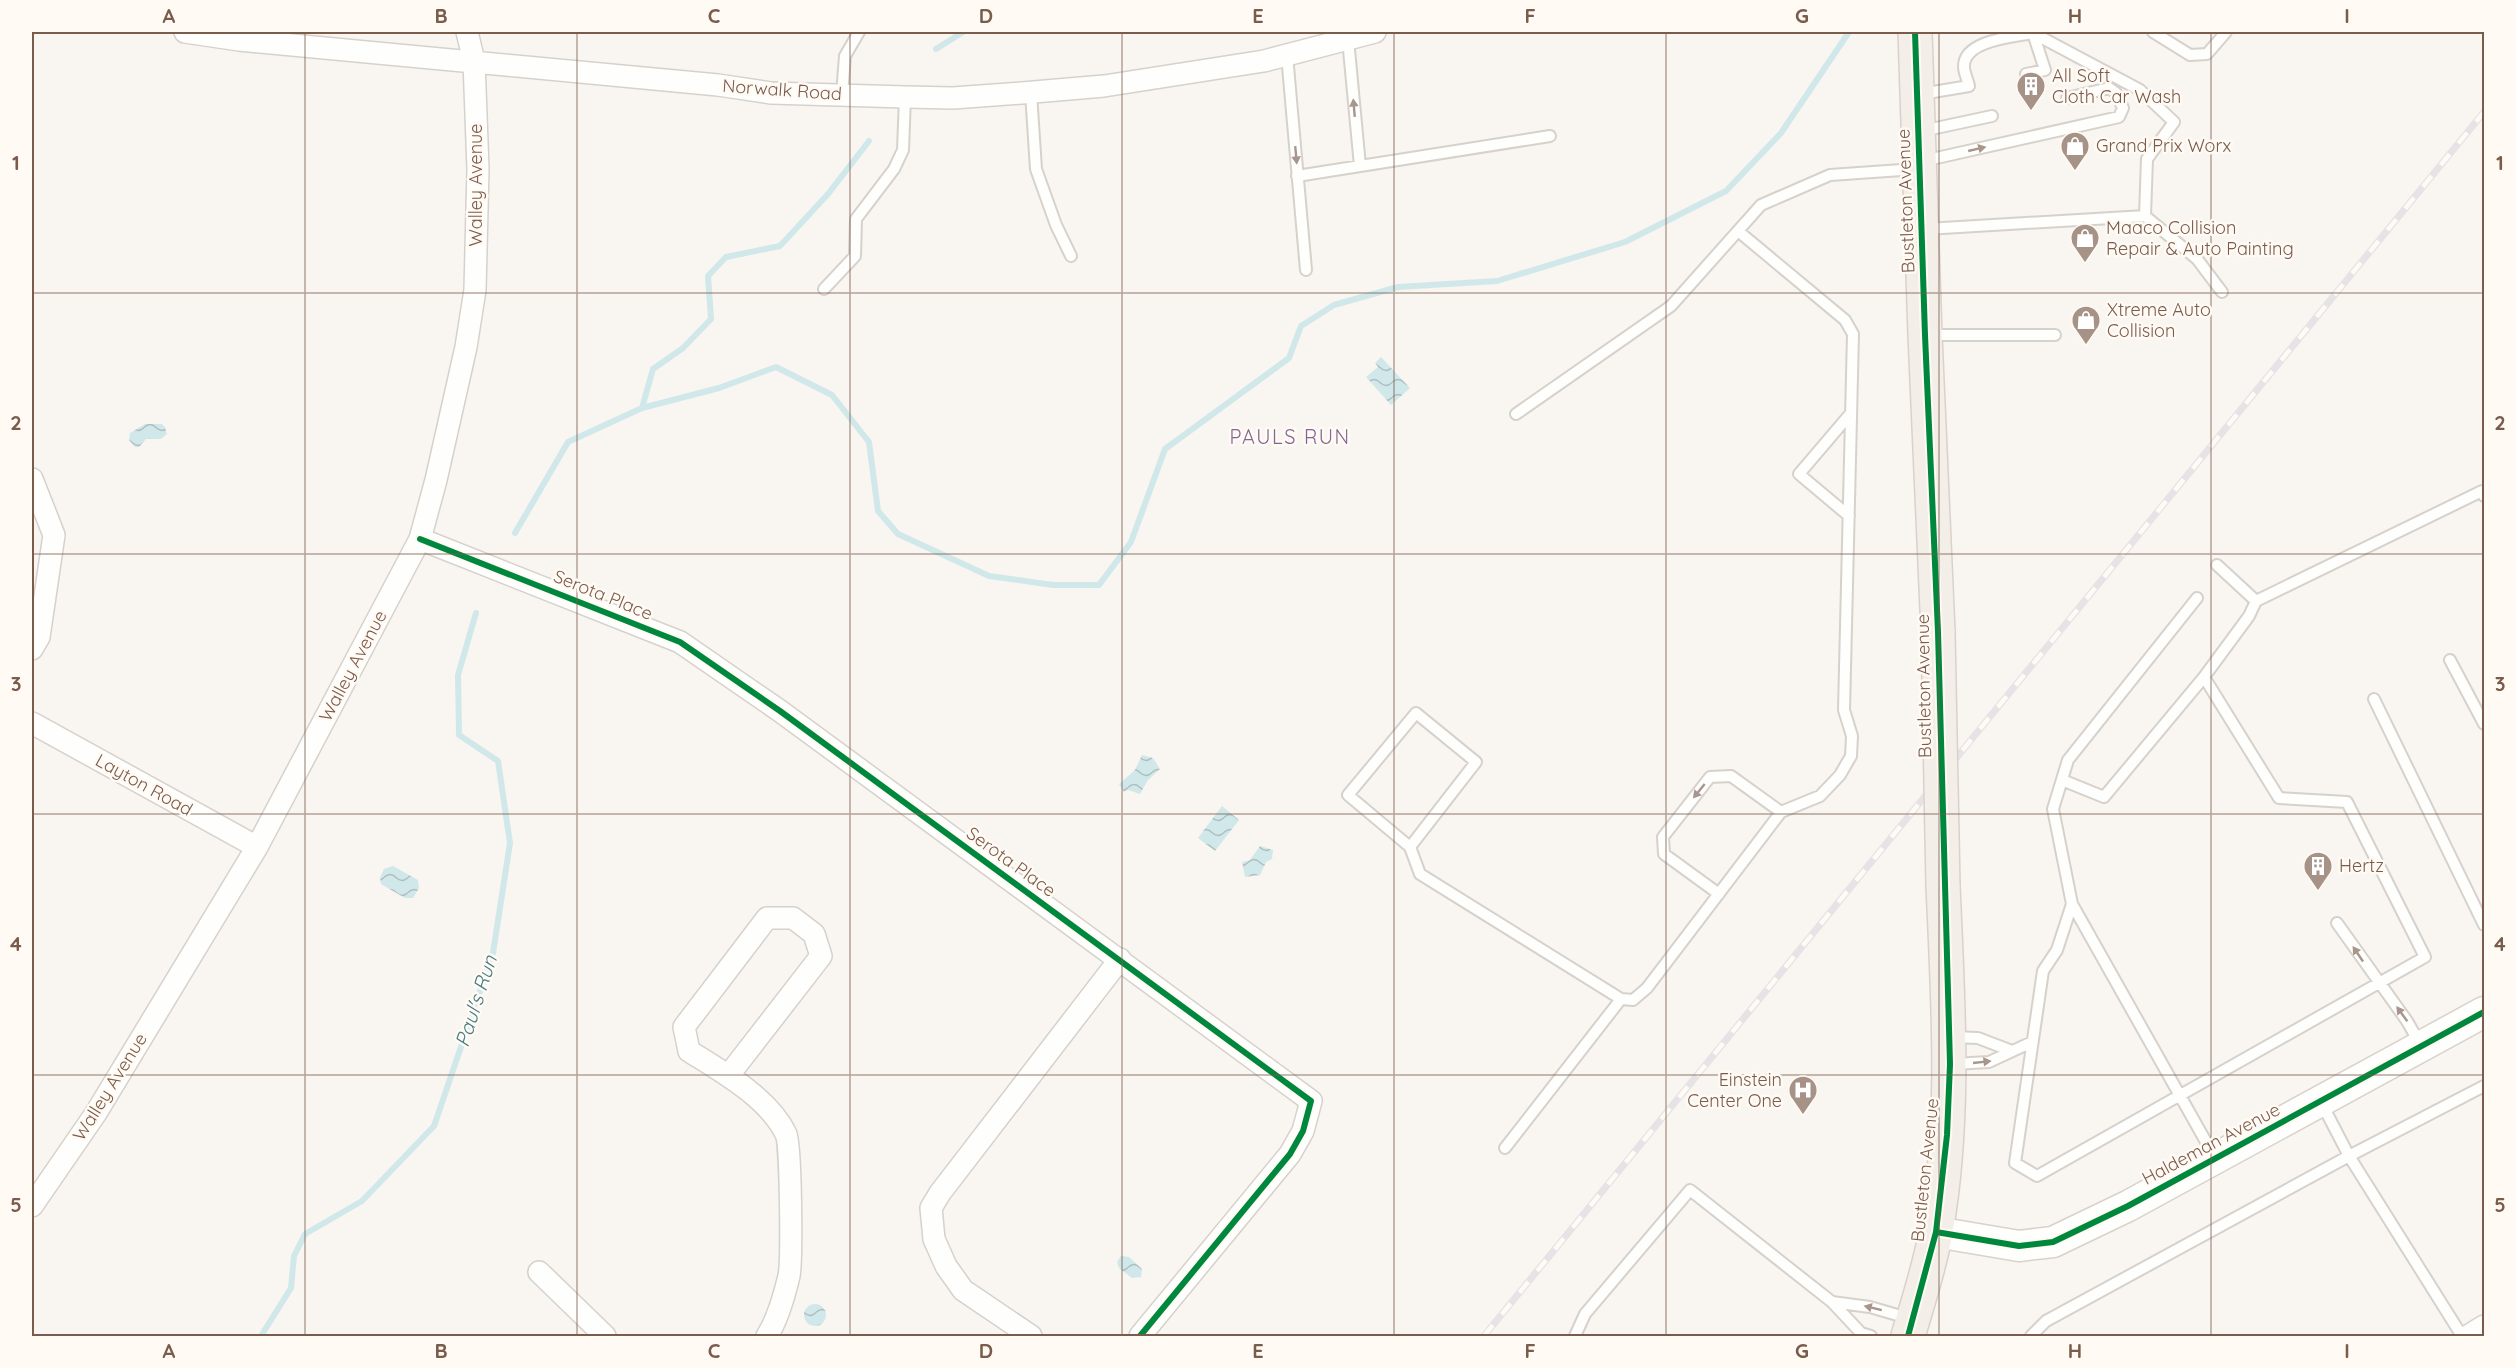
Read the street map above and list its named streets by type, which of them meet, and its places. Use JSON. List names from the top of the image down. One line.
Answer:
{"streets":{"main road":["Bustleton Avenue","Haldeman Avenue"],"street":["Norwalk Road","Walley Avenue","Serota Place","Layton Road"]},"crossings":[["Norwalk Road","Walley Avenue"],["Walley Avenue","Serota Place"],["Walley Avenue","Layton Road"],["Bustleton Avenue","Haldeman Avenue"]],"districts":["PAULS RUN"],"water":["Paul's Run"],"places":{"building":["All Soft Cloth Car Wash","Hertz"],"shop":["Grand Prix Worx","Maaco Collision Repair & Auto Painting","Xtreme Auto Collision"],"hospital":["Einstein Center One"]},"grid":{"columns":["A","B","C","D","E","F","G","H","I"],"rows":["1","2","3","4","5"]}}
